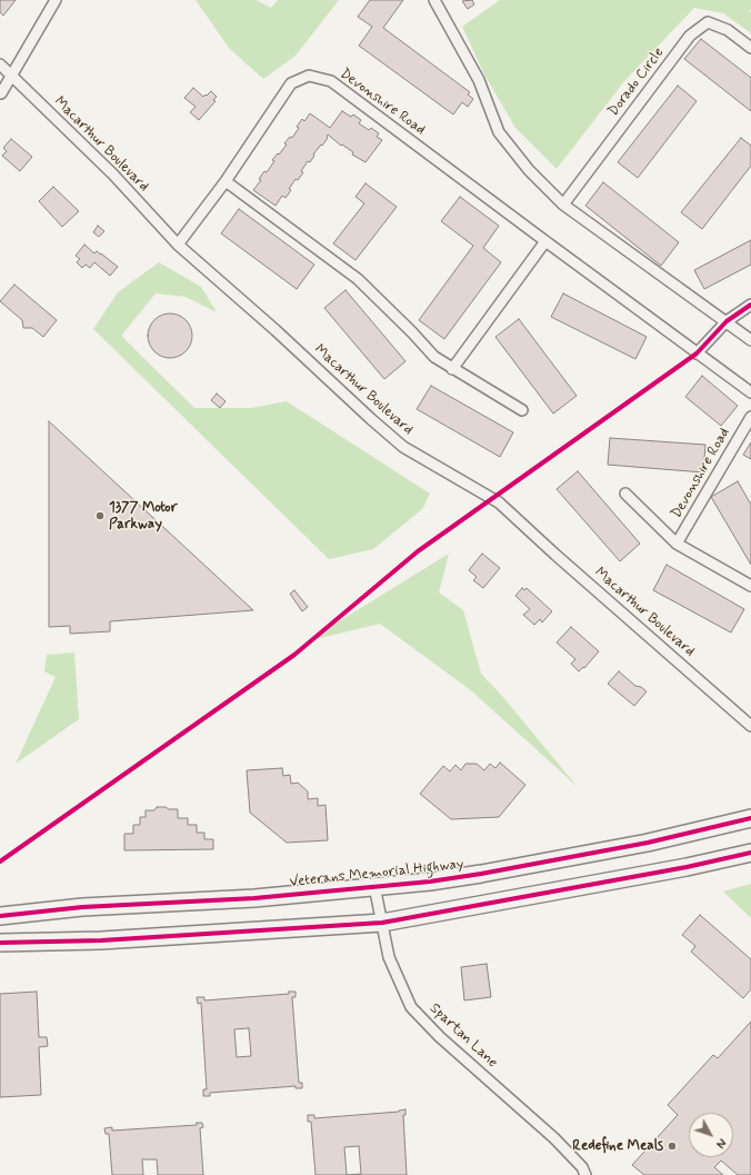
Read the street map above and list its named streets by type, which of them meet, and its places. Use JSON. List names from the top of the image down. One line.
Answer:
{"streets":{"highway":["Veterans Memorial Highway"],"street":["Dorado Circle","Devonshire Road","Macarthur Boulevard","Spartan Lane"]},"crossings":[["Devonshire Road","Macarthur Boulevard"],["Veterans Memorial Highway","Spartan Lane"]],"places":["1377 Motor Parkway","Redefine Meals"],"north":"bottom right"}
